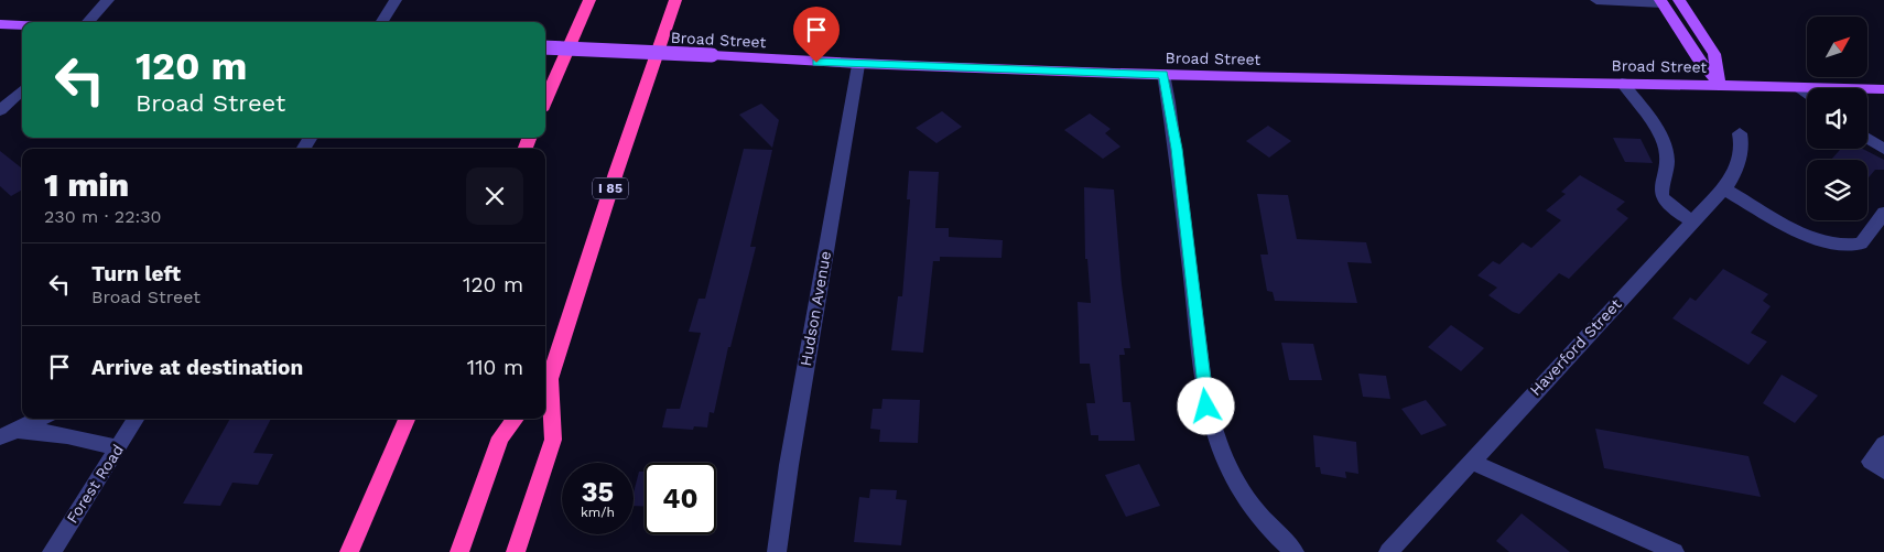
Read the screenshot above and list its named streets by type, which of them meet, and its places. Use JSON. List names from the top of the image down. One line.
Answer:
{"streets":{"highway":["I 85"],"main road":["Broad Street"],"street":["Hudson Avenue","Haverford Street","Forest Road"]},"crossings":[["Broad Street","Hudson Avenue"]],"north":"top right","page":{"turn":["120 m","Broad Street"],"heading":["1 min","230 m · 22:30"],"list":[{"name":"Turn left","note":"Broad Street","value":"120 m"},{"name":"Arrive at destination","value":"110 m"}],"speed":"35 km/h","limit":"40"}}
